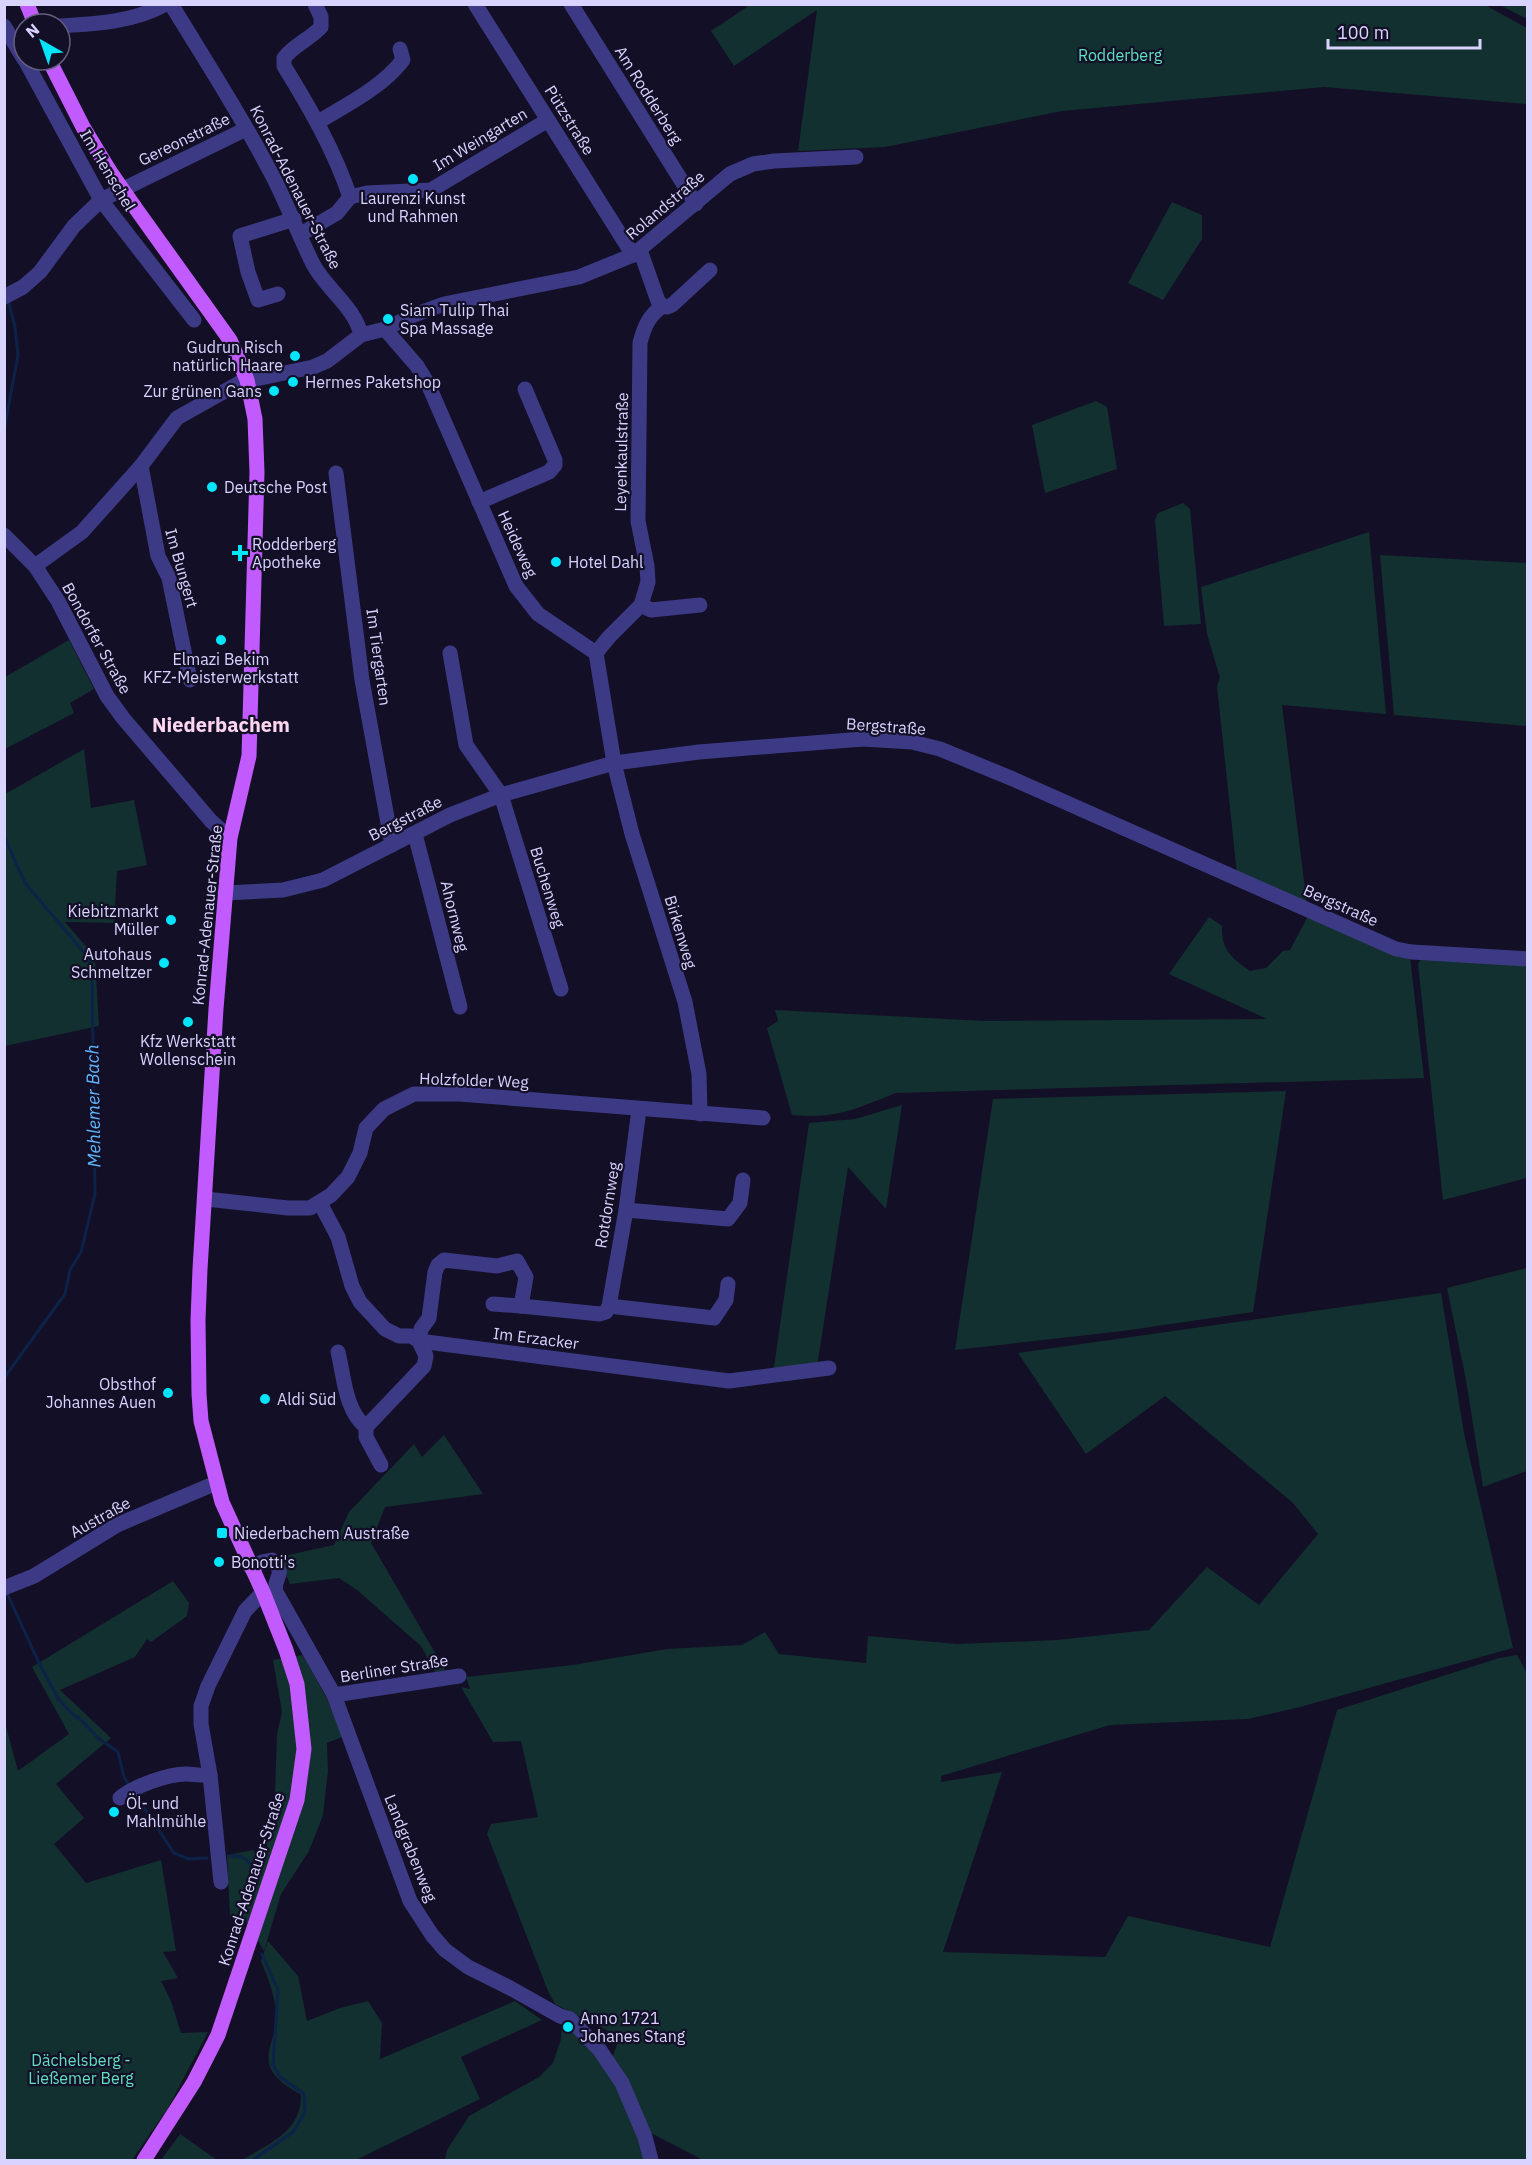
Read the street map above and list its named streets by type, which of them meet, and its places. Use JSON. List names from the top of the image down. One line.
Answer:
{"streets":{"main road":["Konrad-Adenauer-Straße"],"street":["Am Rodderberg","Pützstraße","Gereonstraße","Im Weingarten","Im Henschel","Rolandstraße","Leyenkaulstraße","Heideweg","Im Bungert","Bondorfer Straße","Im Tiergarten","Bergstraße","Buchenweg","Ahornweg","Birkenweg","Holzfolder Weg","Rotdornweg","Im Erzacker","Austraße","Berliner Straße","Landgrabenweg"]},"crossings":[["Am Rodderberg","Rolandstraße"],["Pützstraße","Im Weingarten"],["Pützstraße","Rolandstraße"],["Gereonstraße","Im Henschel"],["Gereonstraße","Konrad-Adenauer-Straße"],["Konrad-Adenauer-Straße","Rolandstraße"],["Konrad-Adenauer-Straße","Bondorfer Straße"],["Konrad-Adenauer-Straße","Bergstraße"],["Konrad-Adenauer-Straße","Austraße"],["Konrad-Adenauer-Straße","Landgrabenweg"],["Rolandstraße","Heideweg"],["Leyenkaulstraße","Heideweg"],["Im Tiergarten","Bergstraße"],["Bergstraße","Buchenweg"],["Bergstraße","Ahornweg"],["Bergstraße","Birkenweg"],["Birkenweg","Holzfolder Weg"],["Holzfolder Weg","Rotdornweg"],["Holzfolder Weg","Im Erzacker"],["Berliner Straße","Landgrabenweg"]],"districts":["Niederbachem"],"water":["Mehlemer Bach"],"parks":["Rodderberg","Dächelsberg - Ließemer Berg"],"places":{"other":["Laurenzi Kunst und Rahmen","Siam Tulip Thai Spa Massage","Gudrun Risch natürlich Haare","Hermes Paketshop","Zur grünen Gans","Deutsche Post","Hotel Dahl","Elmazi Bekim KFZ-Meisterwerkstatt","Kiebitzmarkt Müller","Autohaus Schmeltzer","Kfz Werkstatt Wollenschein","Obsthof Johannes Auen","Aldi Süd","Bonotti's","Öl- und Mahlmühle","Anno 1721 Johanes Stang"],"health":["Rodderberg Apotheke"],"transit":["Niederbachem Austraße"]},"scale_bar":"100 m","north":"top left"}
